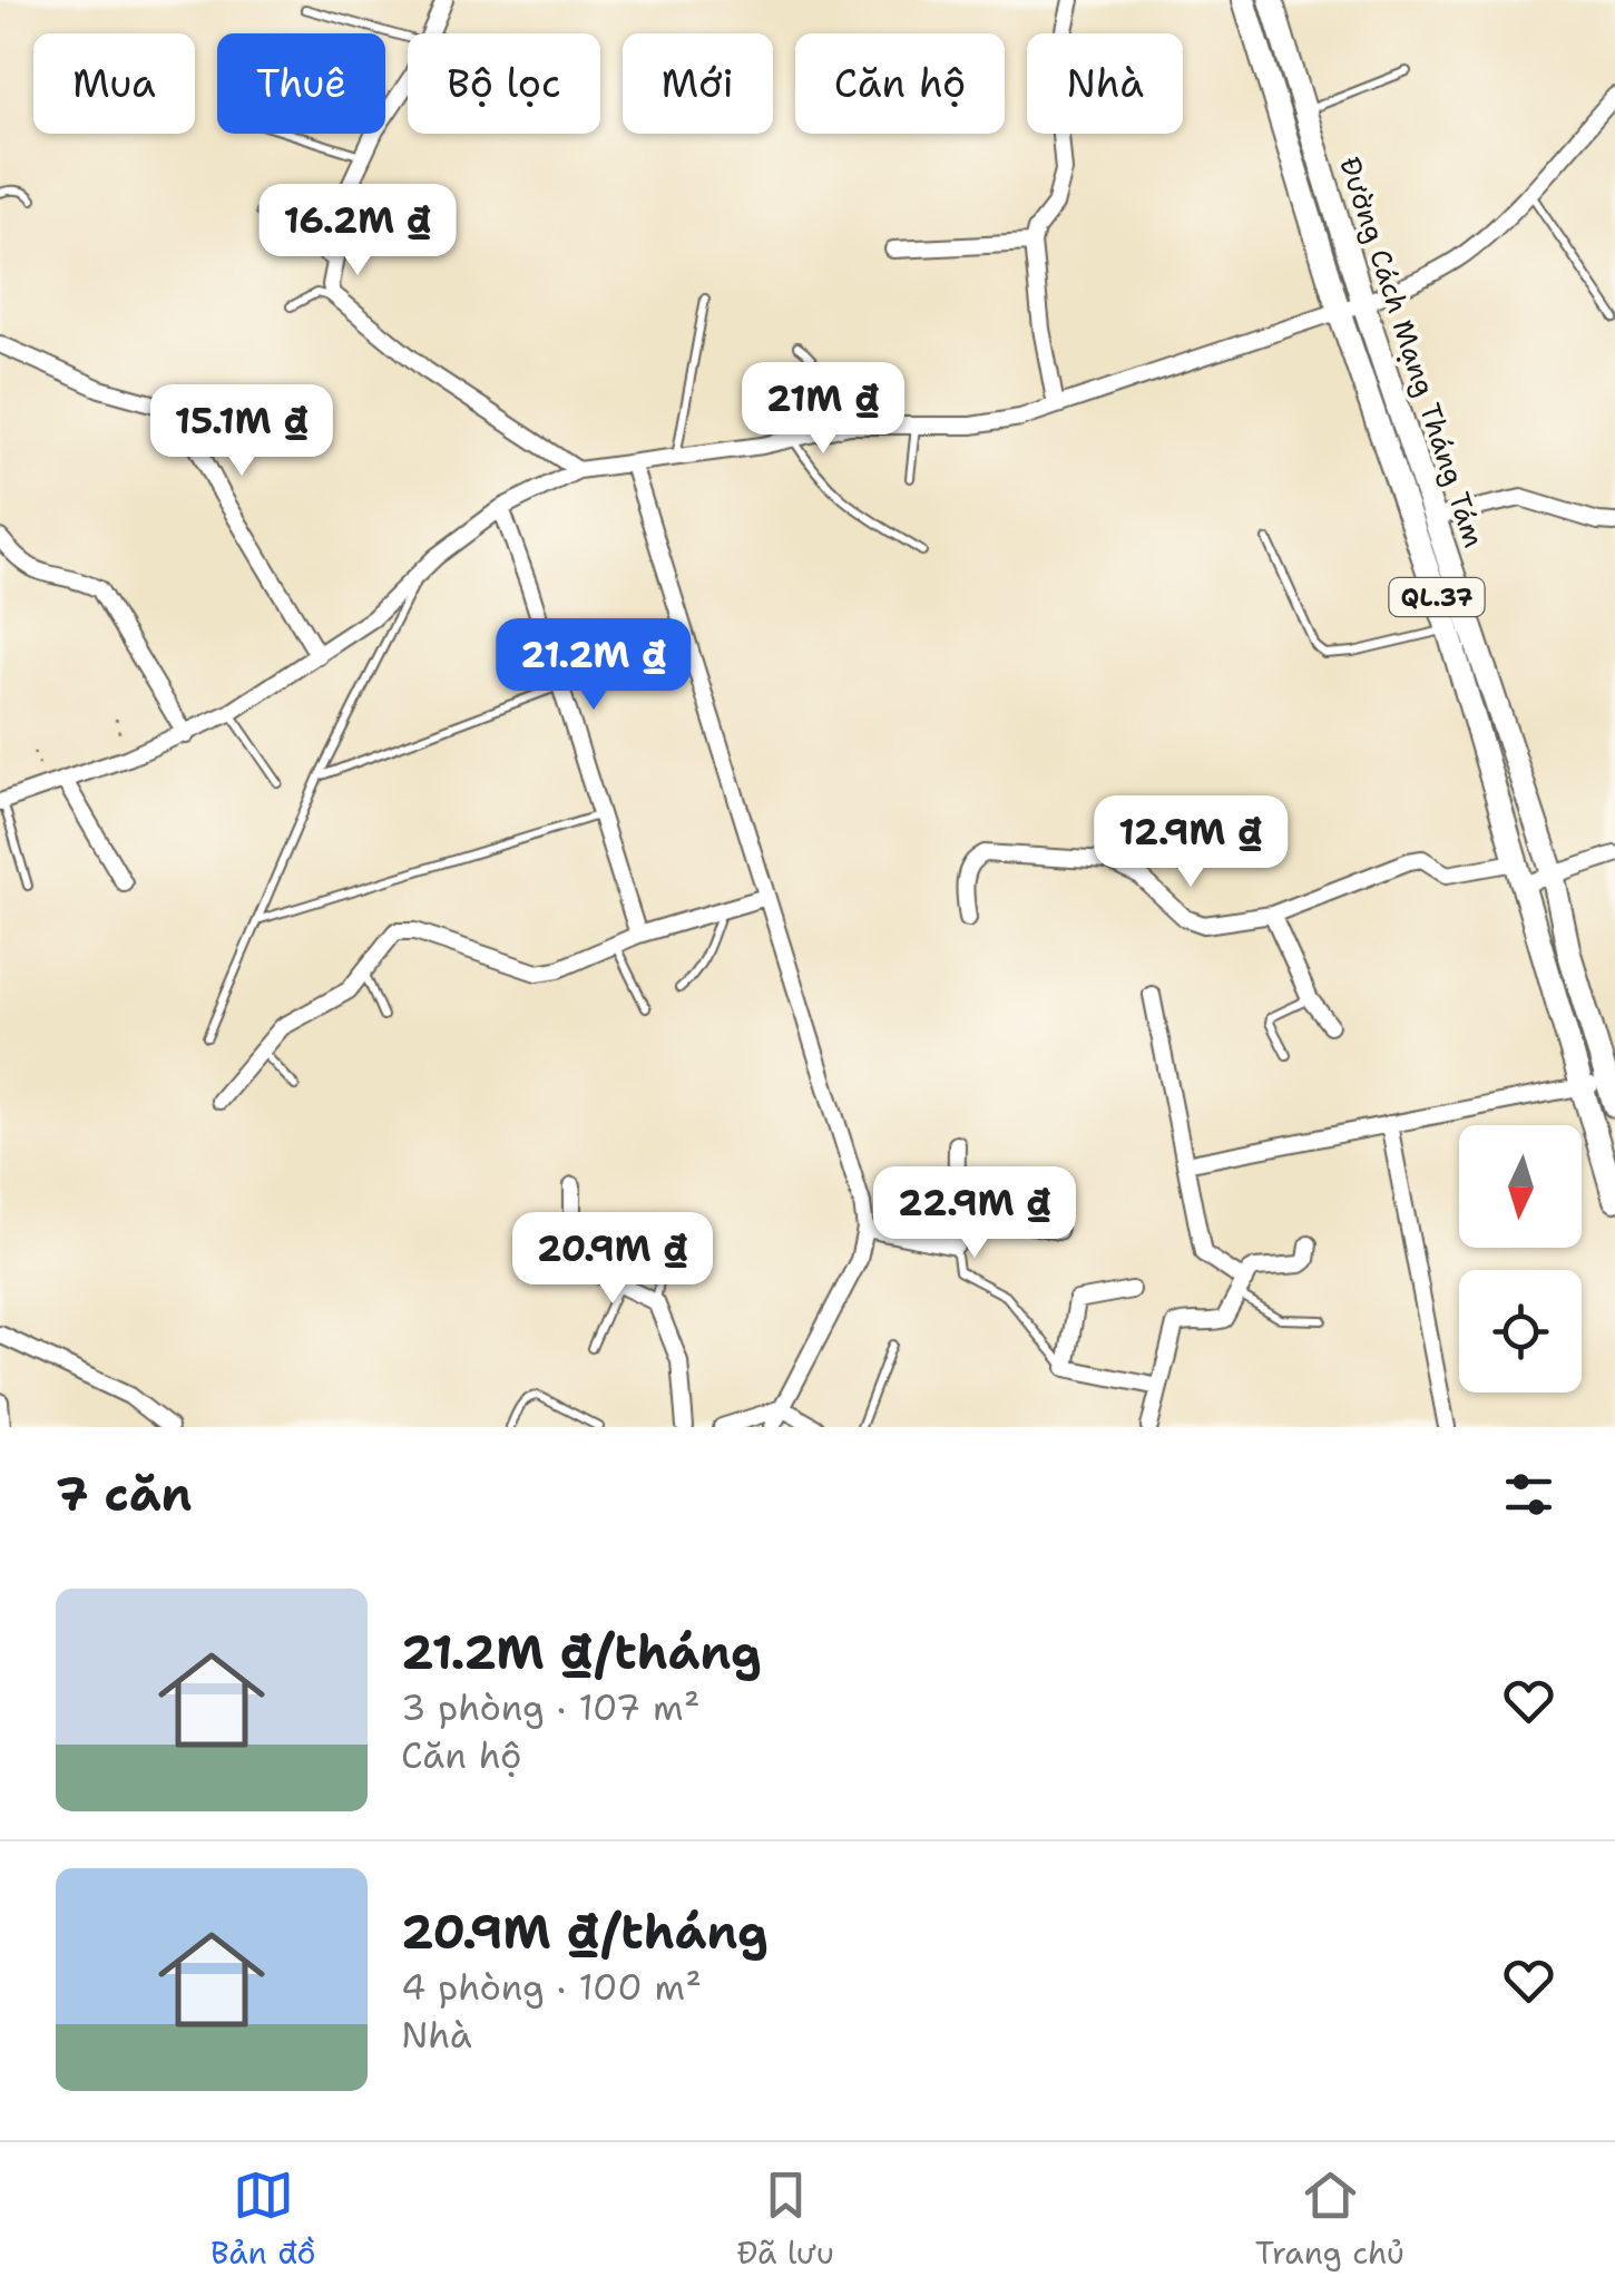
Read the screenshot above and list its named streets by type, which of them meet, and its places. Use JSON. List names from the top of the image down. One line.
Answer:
{"streets":{"main road":["Đường Cách Mạng Tháng Tám","QL.37"]},"north":"bottom","page":{"chip":["Mua","Thuê","Bộ lọc","Mới","Căn hộ","Nhà"],"price":["16.2M ₫","21M ₫","15.1M ₫","21.2M ₫","12.9M ₫","22.9M ₫","20.9M ₫"],"heading":"7 căn","list":[{"name":"21.2M ₫/tháng","note":"3 phòng · 107 m² · Căn hộ"},{"name":"20.9M ₫/tháng","note":"4 phòng · 100 m² · Nhà"}],"tabs":["Bản đồ","Đã lưu","Trang chủ"]}}
